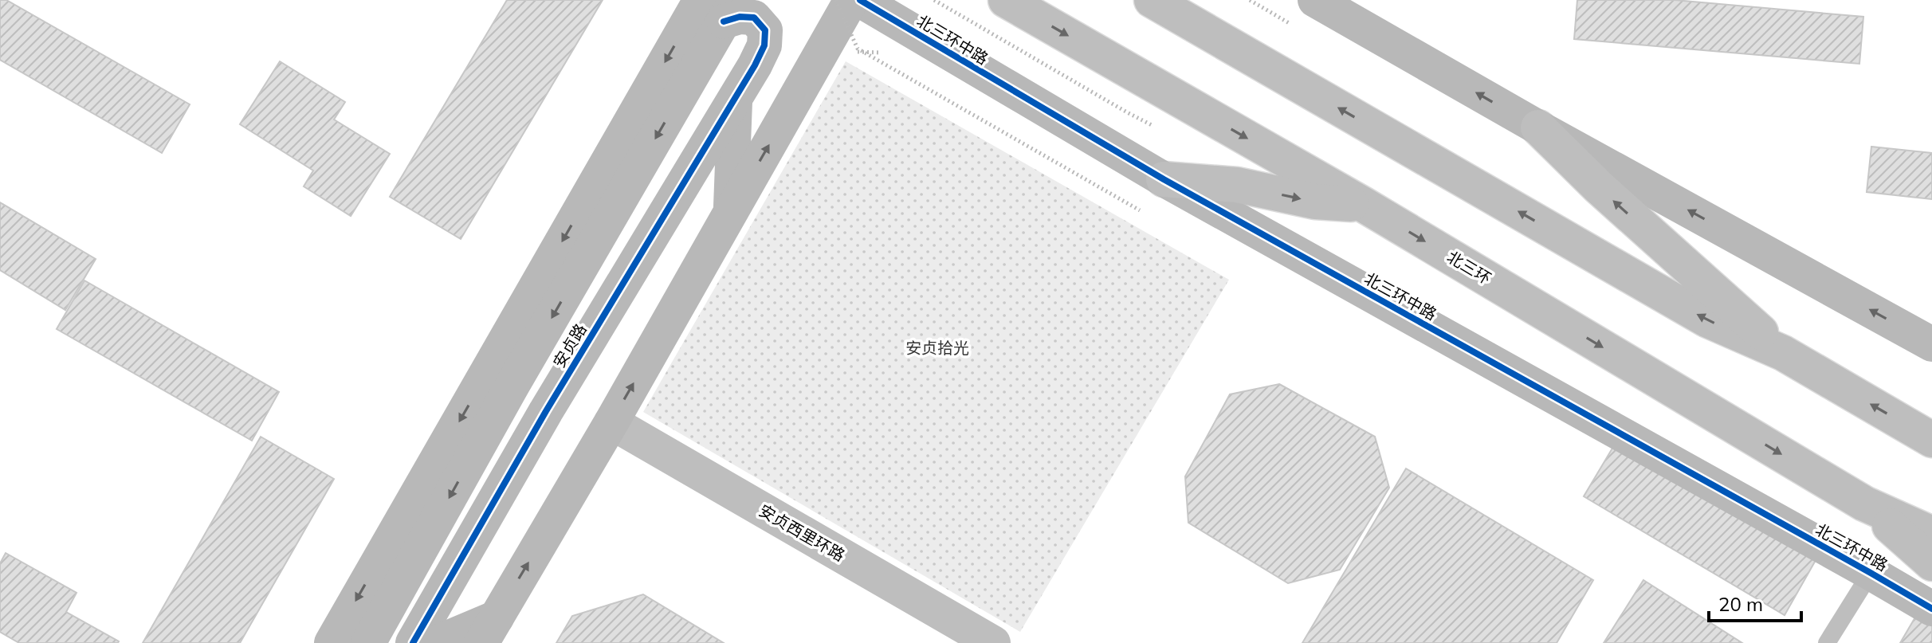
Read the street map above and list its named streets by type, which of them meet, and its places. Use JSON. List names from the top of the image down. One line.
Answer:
{"streets":{"main road":["北三环","安贞西里环路"],"street":["北三环中路","安贞路"]},"parks":["安贞拾光"],"scale_bar":"20 m"}
